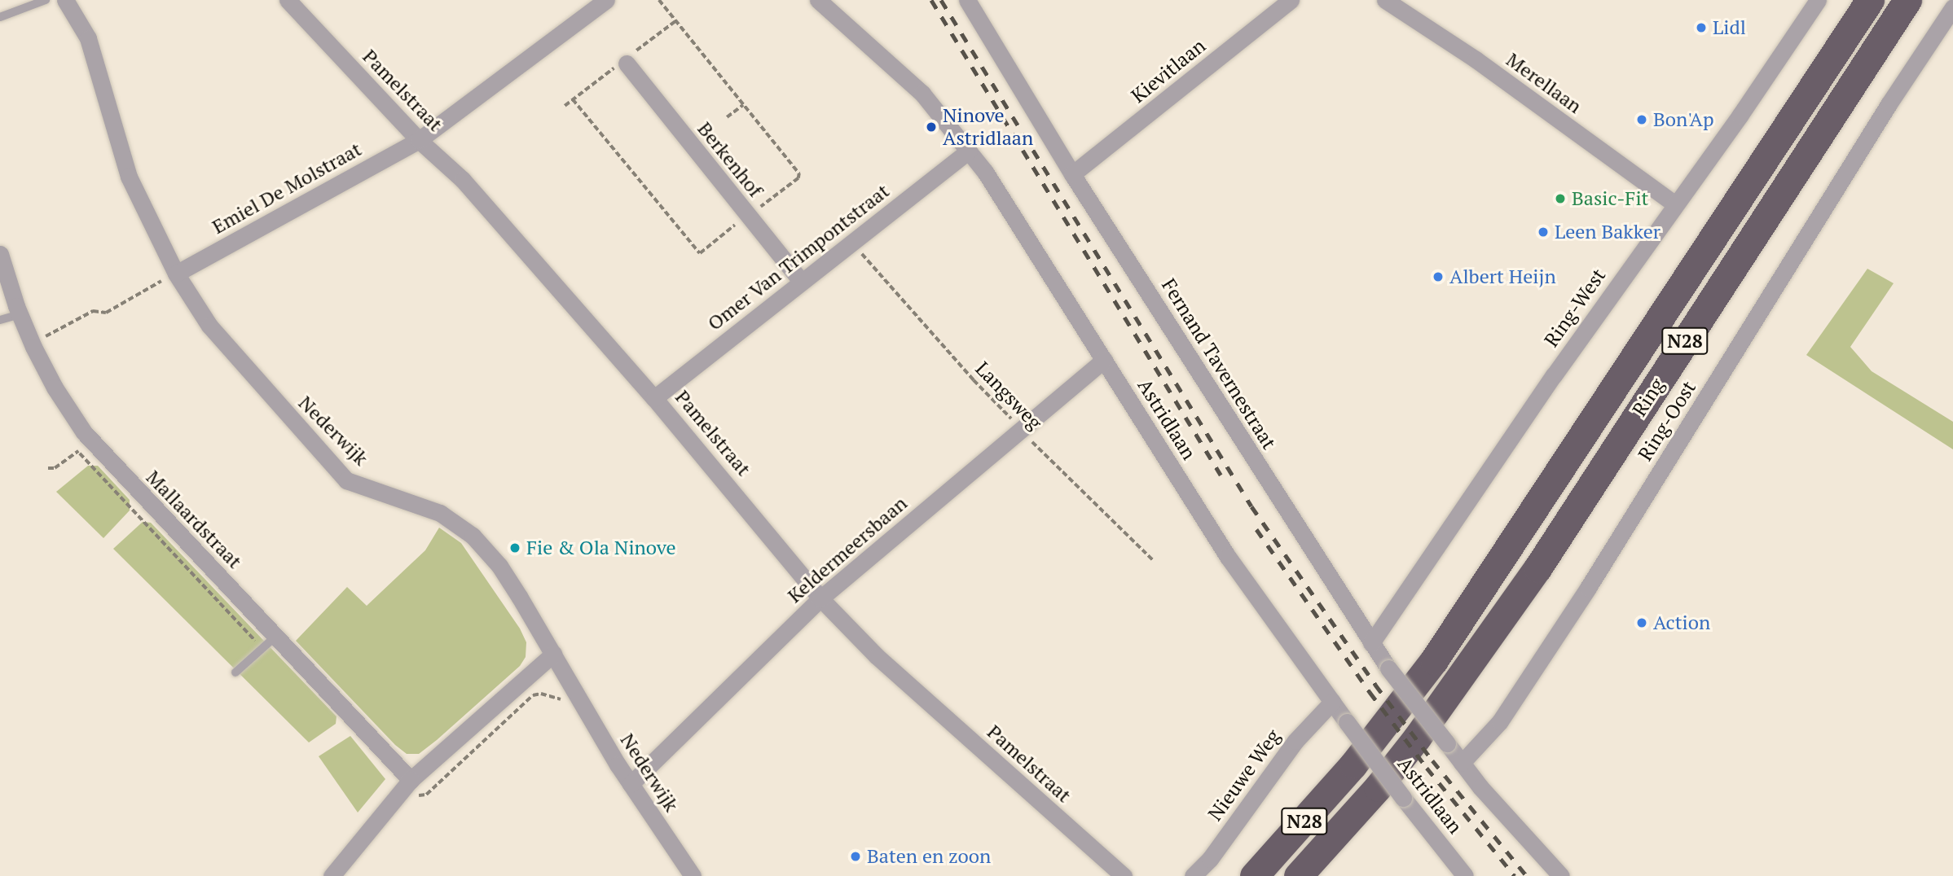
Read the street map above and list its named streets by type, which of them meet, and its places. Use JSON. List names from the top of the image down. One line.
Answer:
{"streets":{"highway":["N28","Ring"],"street":["Kievitlaan","Merellaan","Pamelstraat","Berkenhof","Emiel De Molstraat","Omer Van Trimpontstraat","Ring-West","Fernand Tavernestraat","Astridlaan","Ring-Oost","Nederwijk","Mallaardstraat","Keldermeersbaan","Nieuwe Weg"],"path":["Langsweg"]},"crossings":[["Kievitlaan","Fernand Tavernestraat"],["Merellaan","Ring-West"],["Pamelstraat","Emiel De Molstraat"],["Pamelstraat","Omer Van Trimpontstraat"],["Pamelstraat","Keldermeersbaan"],["Berkenhof","Omer Van Trimpontstraat"],["Emiel De Molstraat","Nederwijk"],["Omer Van Trimpontstraat","Langsweg"],["Omer Van Trimpontstraat","Astridlaan"],["Ring-West","Fernand Tavernestraat"],["Fernand Tavernestraat","Ring-Oost"],["Langsweg","Keldermeersbaan"],["Astridlaan","Keldermeersbaan"],["Astridlaan","Nieuwe Weg"],["Nederwijk","Keldermeersbaan"]],"places":["Lidl","Bon'Ap","Ninove Astridlaan","Basic-Fit","Leen Bakker","Albert Heijn","Fie & Ola Ninove","Action","Baten en zoon"]}
